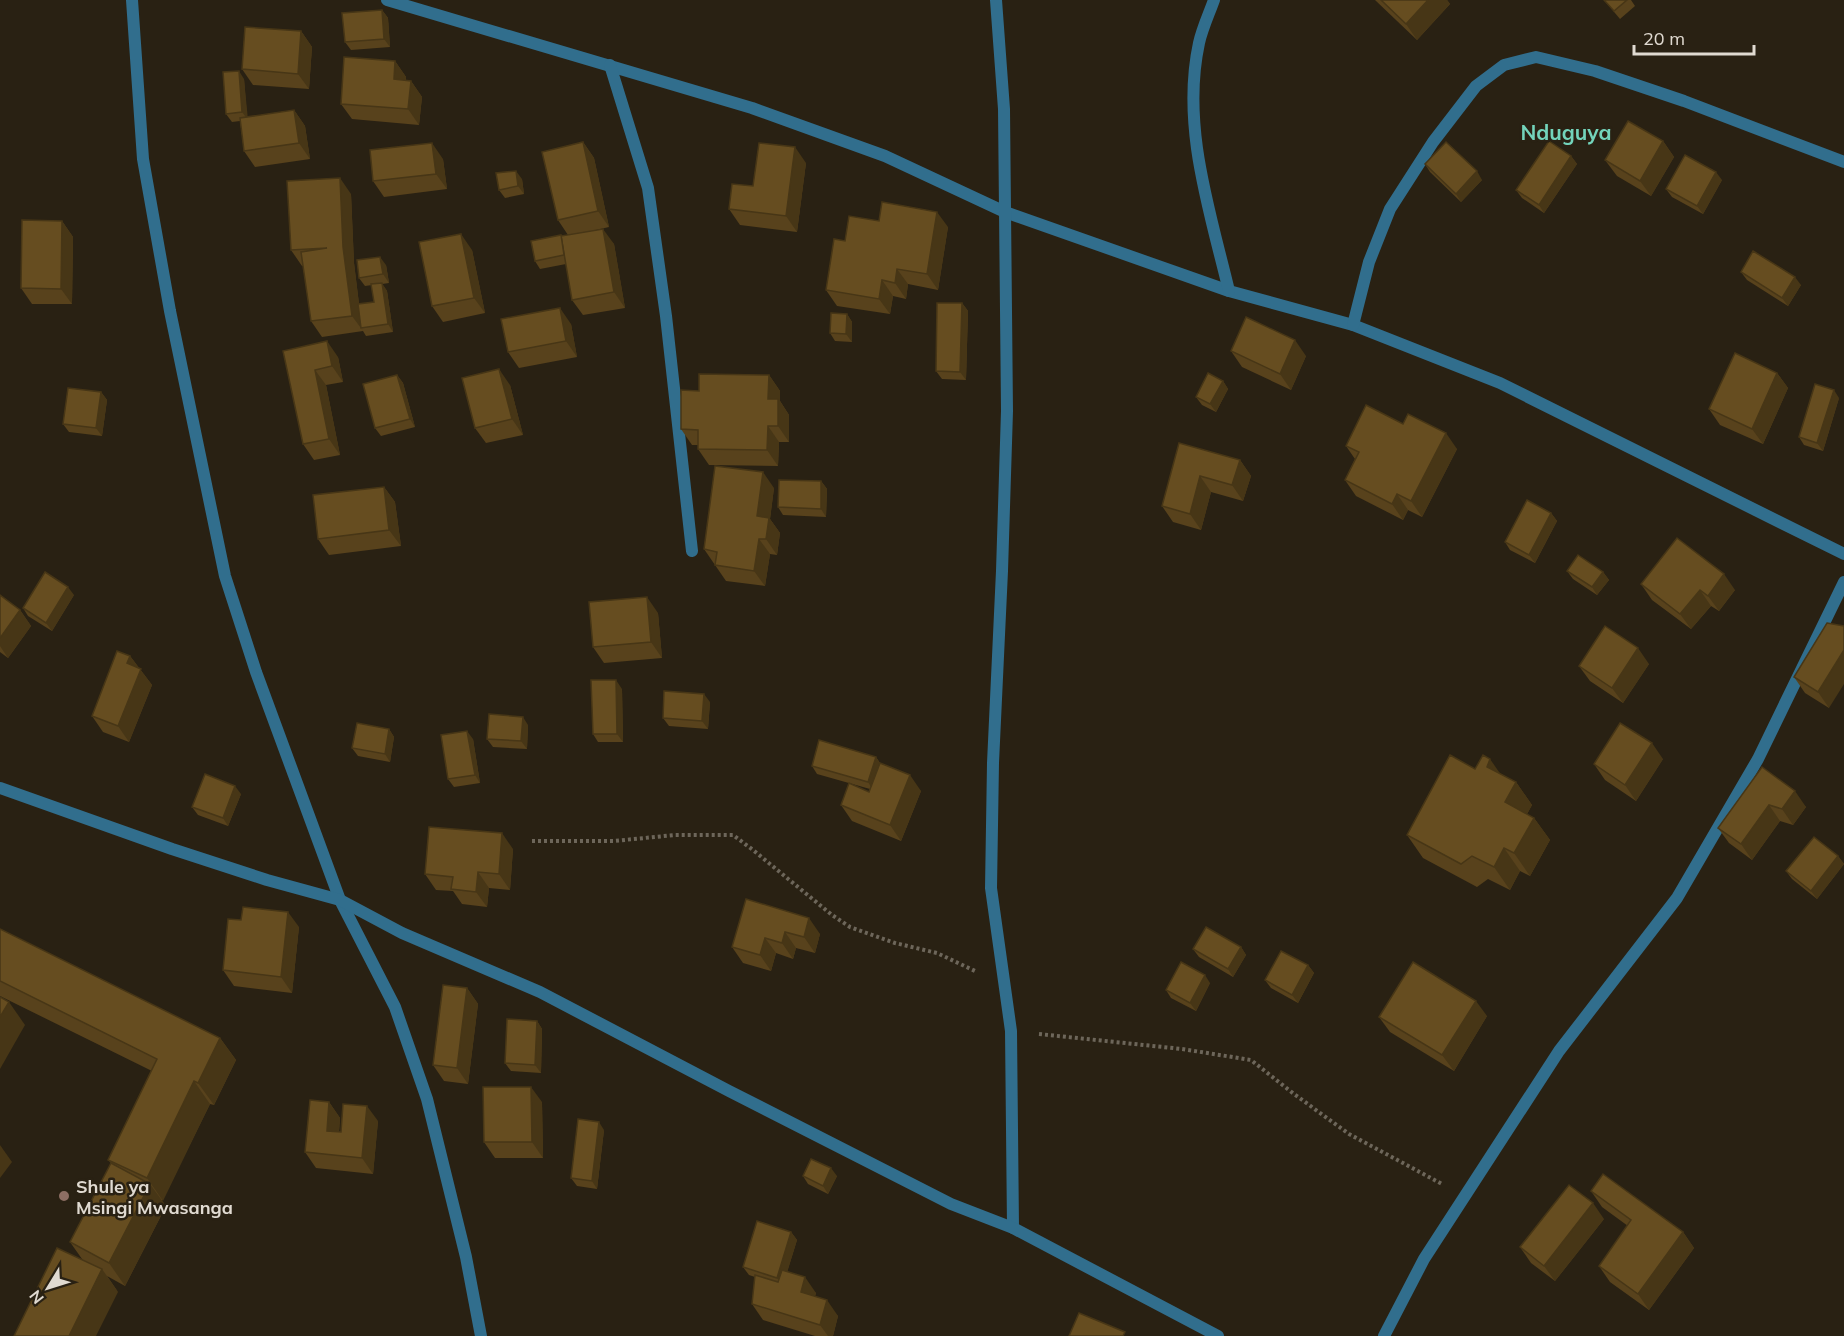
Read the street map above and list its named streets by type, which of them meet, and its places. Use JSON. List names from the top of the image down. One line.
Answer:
{"districts":["Nduguya"],"places":["Shule ya Msingi Mwasanga"],"scale_bar":"20 m","north":"bottom left"}
